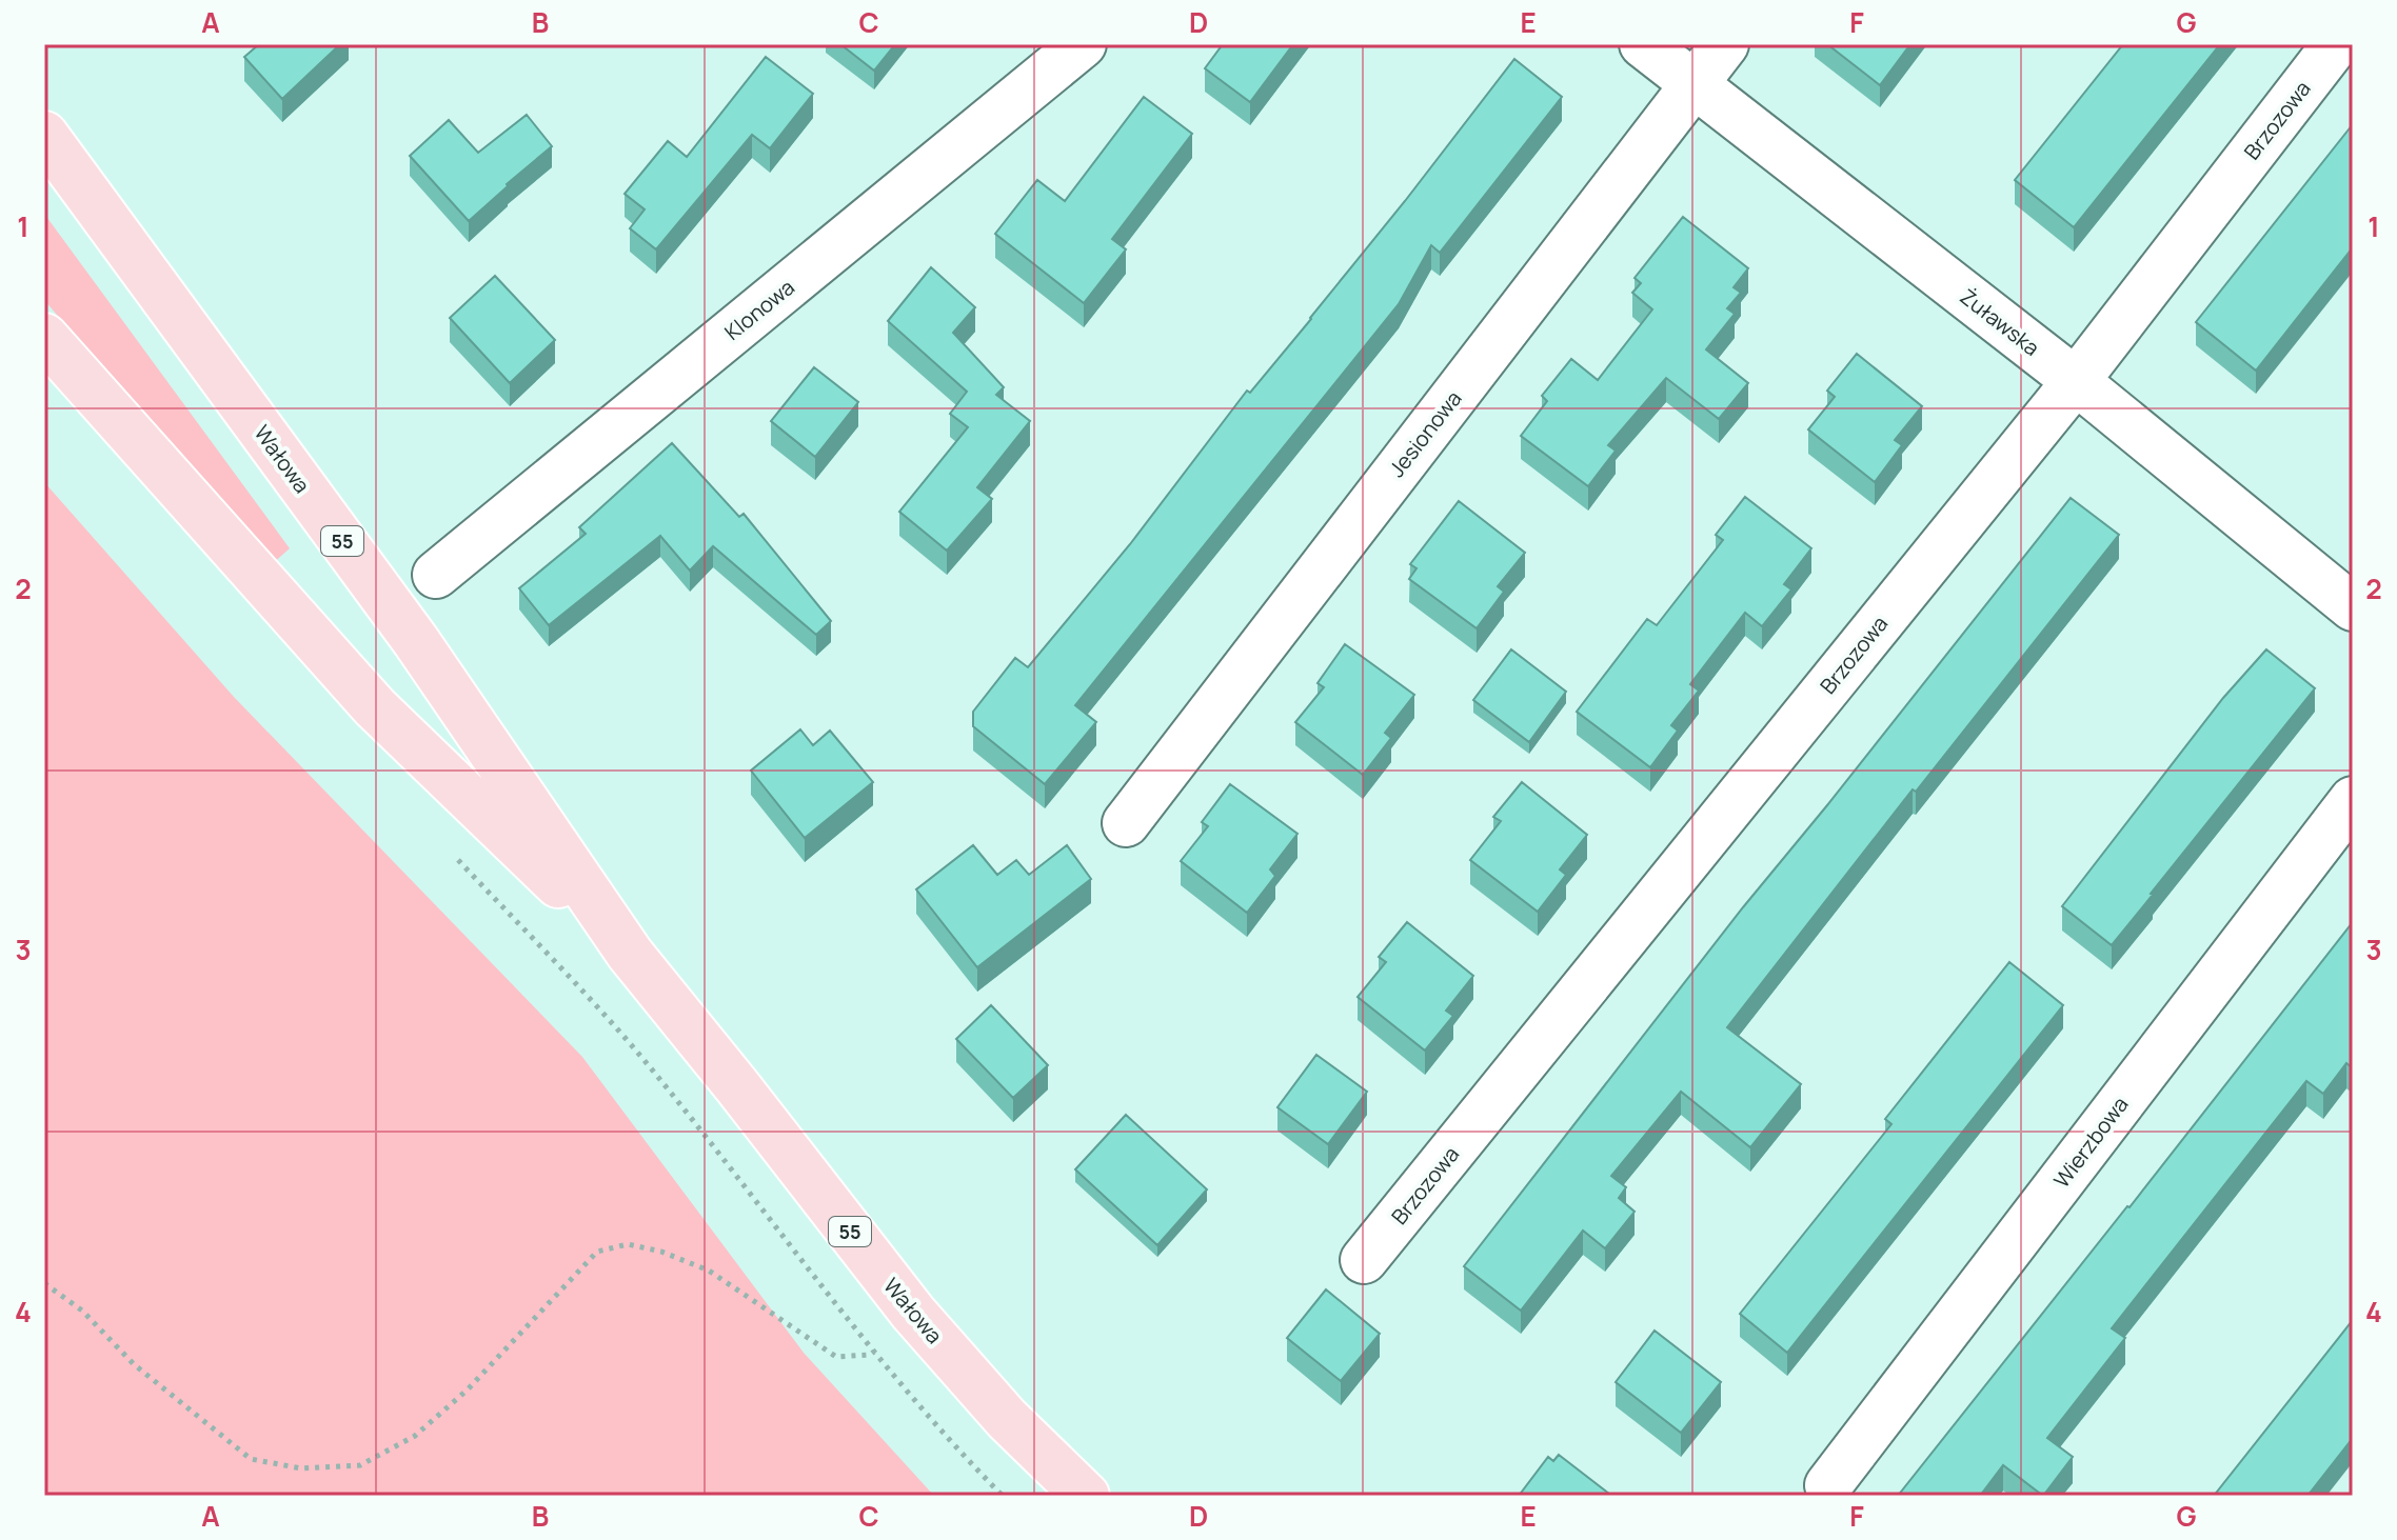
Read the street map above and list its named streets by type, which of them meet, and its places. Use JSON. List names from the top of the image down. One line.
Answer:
{"streets":{"main road":["Wałowa","55"],"street":["Brzozowa","Klonowa","Żuławska","Jesionowa","Wierzbowa"]},"crossings":[["Brzozowa","Żuławska"],["Żuławska","Jesionowa"]],"grid":{"columns":["A","B","C","D","E","F","G"],"rows":["1","2","3","4"]}}
